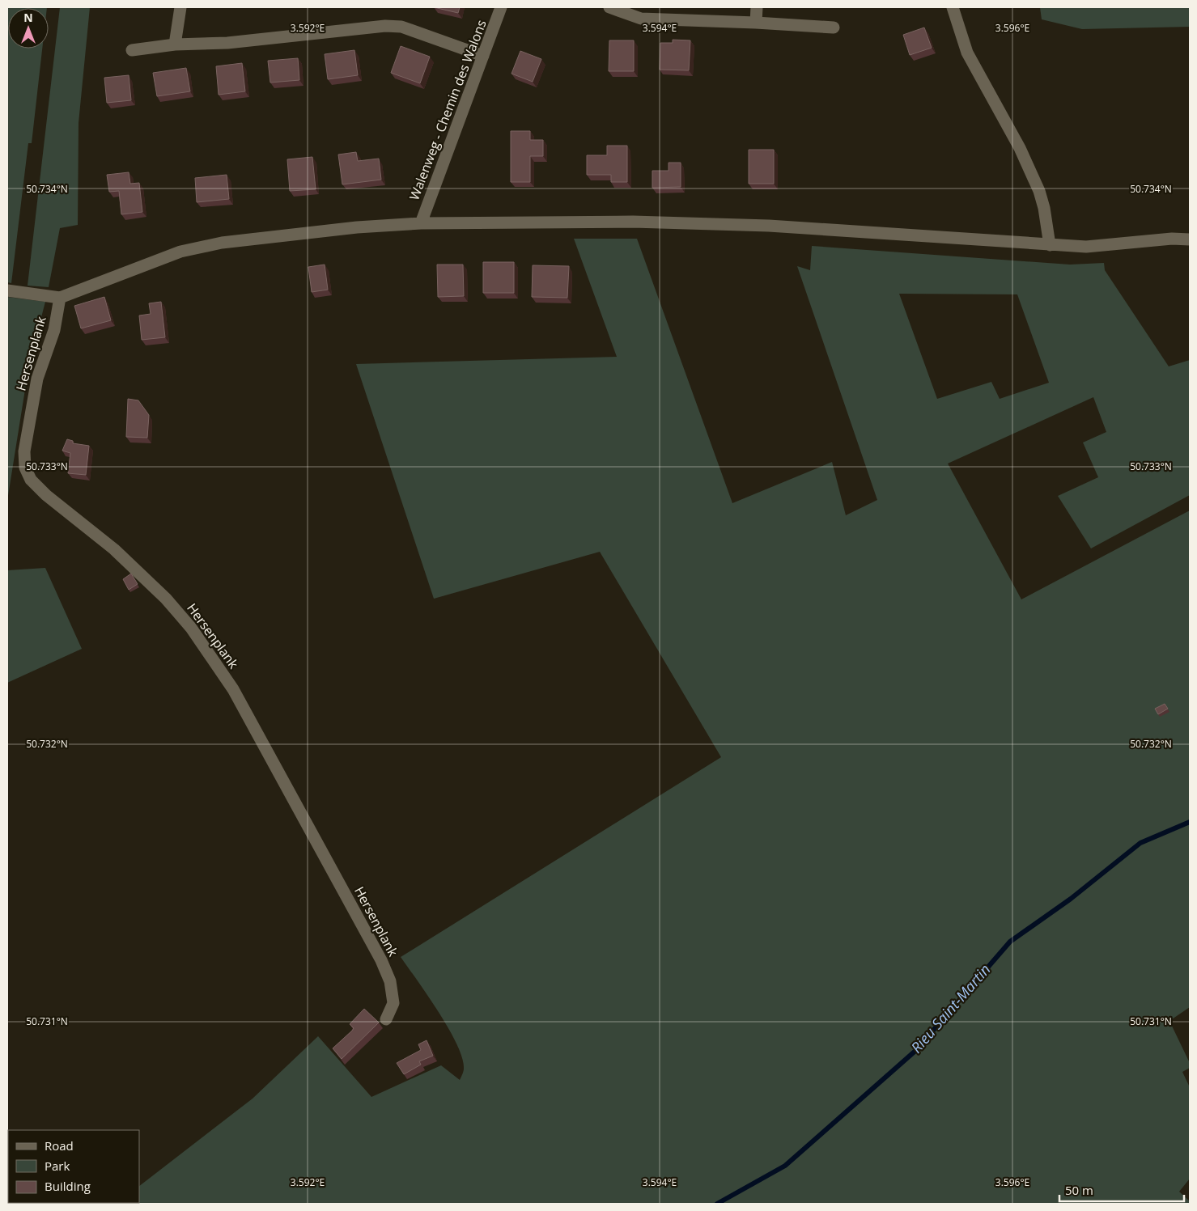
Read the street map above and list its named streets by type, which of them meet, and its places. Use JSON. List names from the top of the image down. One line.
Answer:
{"streets":{"street":["Walenweg - Chemin des Walons","Hersenplank"]},"water":["Rieu Saint-Martin"],"legend":["Road","Park","Building"],"scale_bar":"50 m","north":"top","coordinates":["3.592°E","3.594°E","3.596°E","50.734°N","50.733°N","50.732°N","50.731°N"]}
